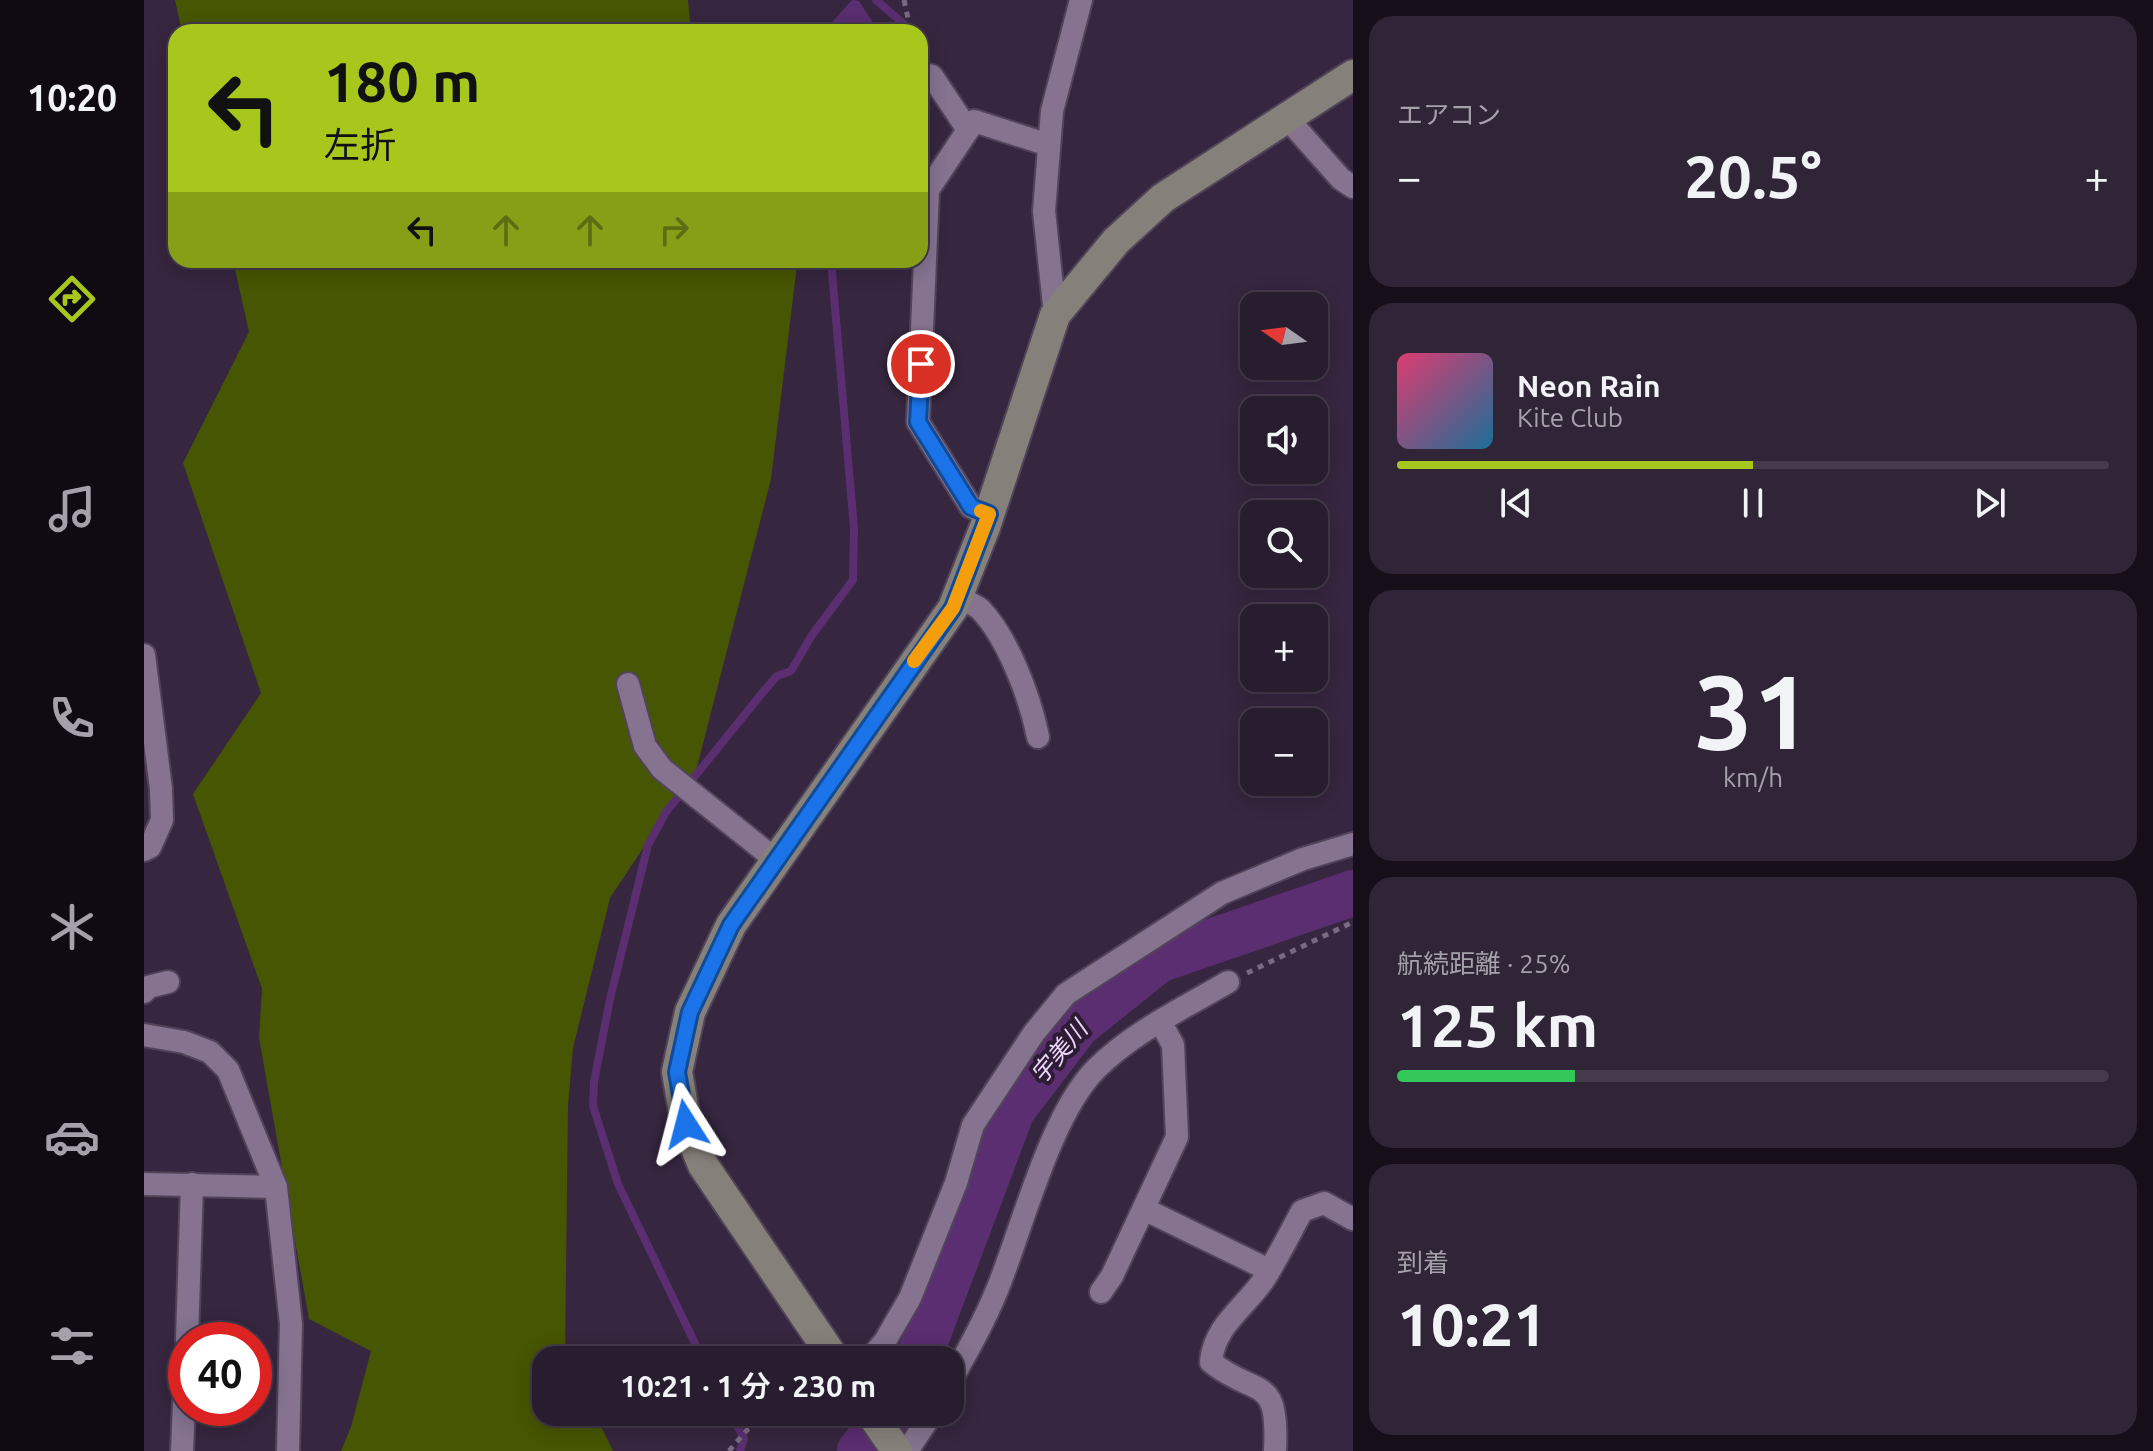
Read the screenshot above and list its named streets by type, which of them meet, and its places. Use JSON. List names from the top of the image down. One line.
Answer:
{"water":["宇美川"],"north":"left","page":{"tabs":"10:20","tile":["エアコン",["31","km/h"],["航続距離 · 25%","125 km"],["到着","10:21"]],"turn":["180 m","左折"],"heat":["−","20.5°","+"],"map_buttons":["+","−"],"song":["Neon Rain","Kite Club"],"limit":"40","trip":"10:21 · 1 分 · 230 m"}}
